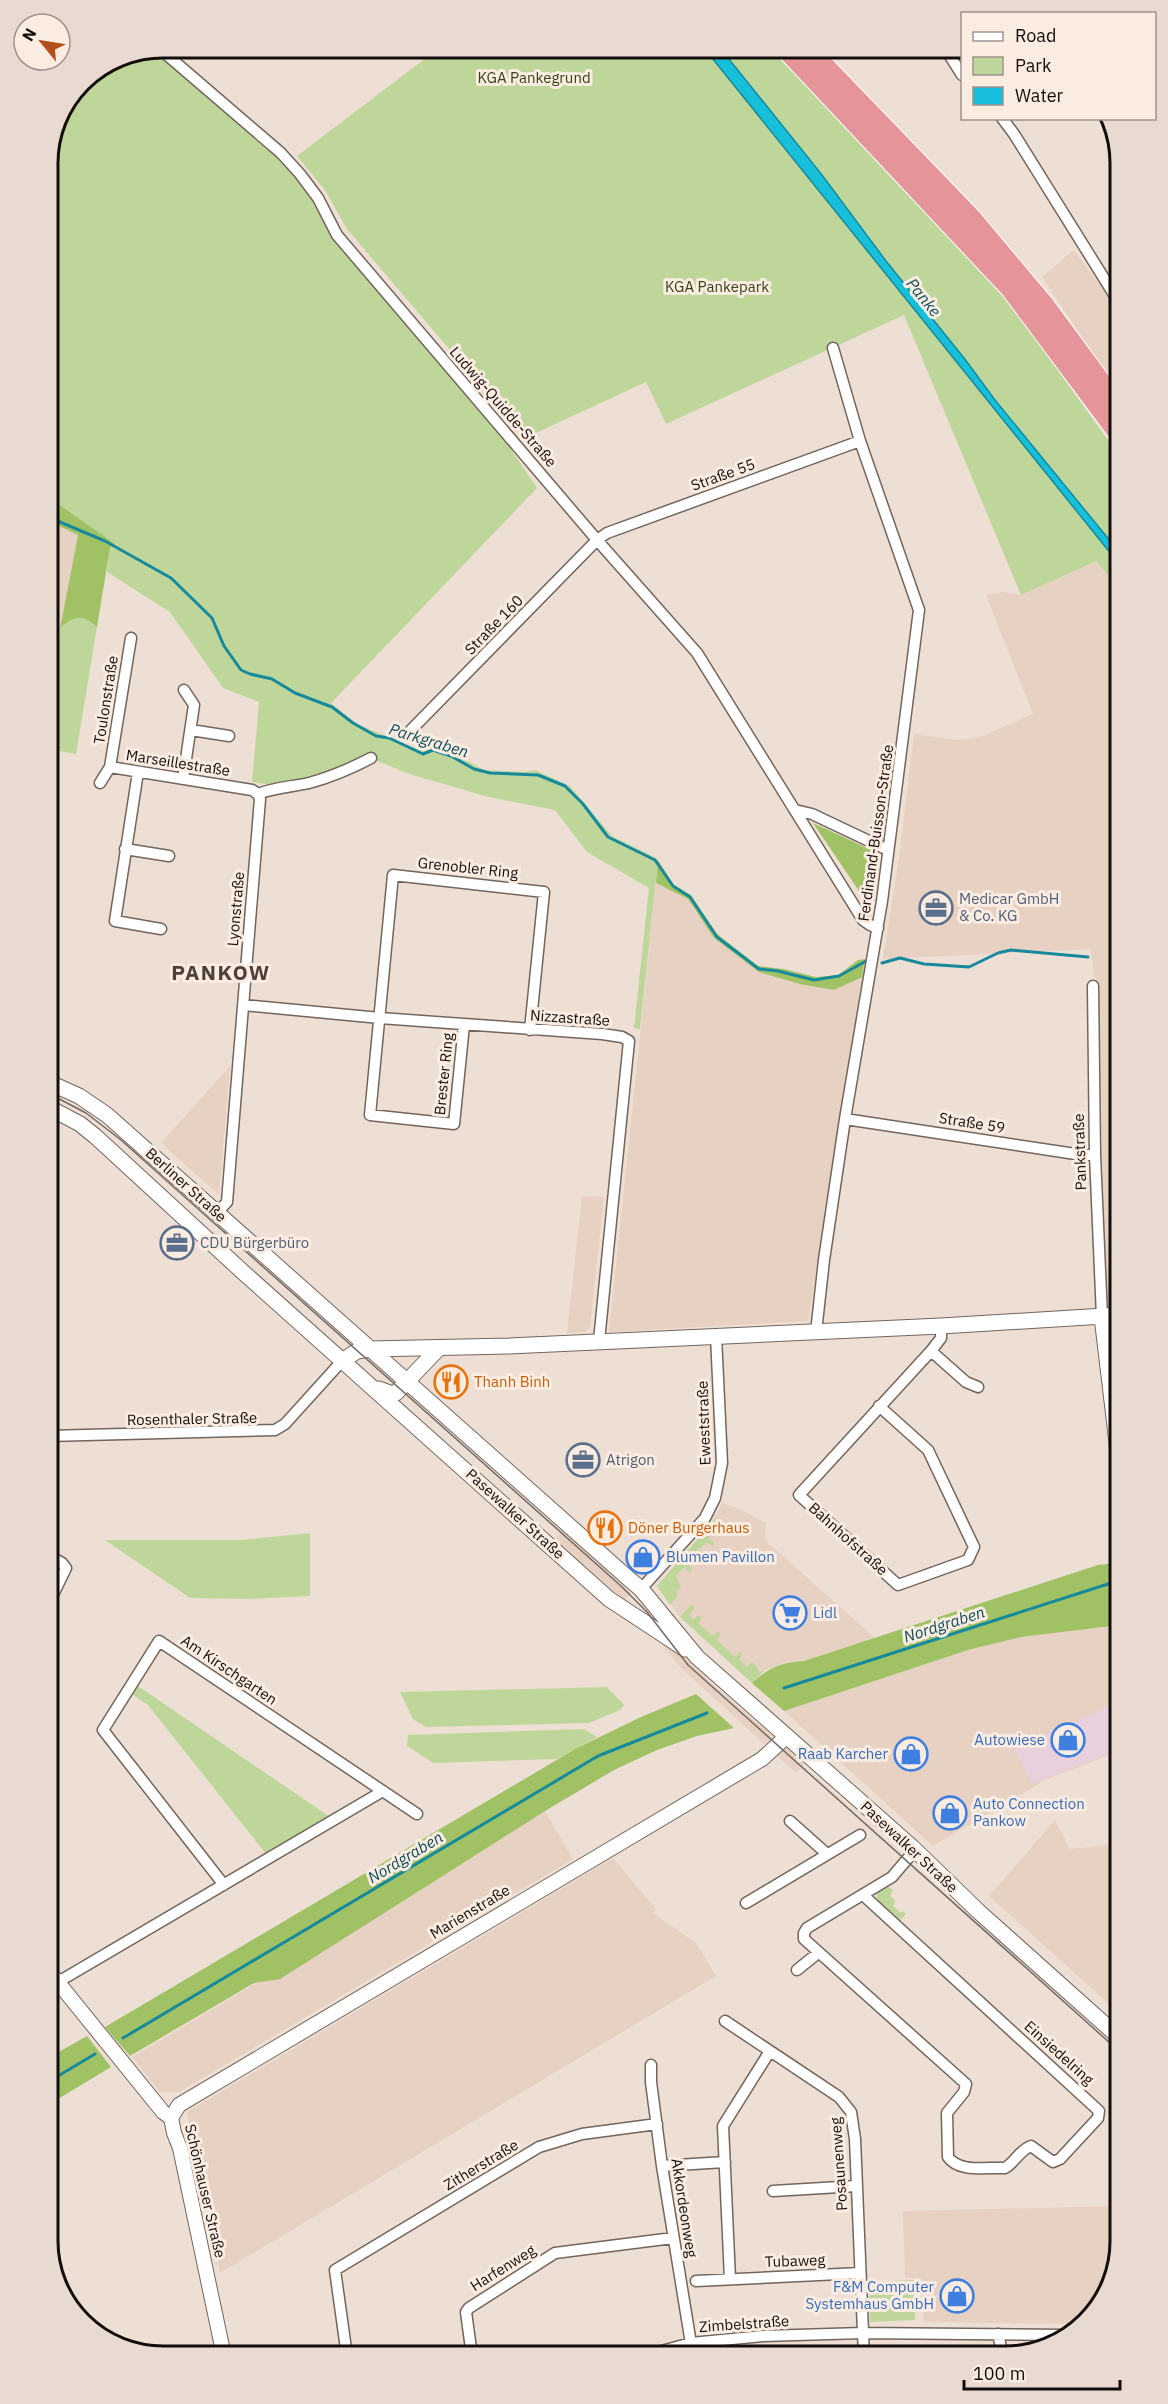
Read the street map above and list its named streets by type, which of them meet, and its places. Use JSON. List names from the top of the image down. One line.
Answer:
{"streets":{"main road":["Berliner Straße","Pasewalker Straße"],"street":["Ludwig-Quidde-Straße","Straße 55","Straße 160","Toulonstraße","Marseillestraße","Ferdinand-Buisson-Straße","Grenobler Ring","Lyonstraße","Nizzastraße","Brester Ring","Straße 59","Pankstraße","Rosenthaler Straße","Eweststraße","Bahnhofstraße","Am Kirschgarten","Marienstraße","Einsiedelring","Posaunenweg","Zitherstraße","Schönhauser Straße","Akkordeonweg","Tubaweg","Harfenweg","Zimbelstraße"]},"crossings":[["Ludwig-Quidde-Straße","Straße 55"],["Ludwig-Quidde-Straße","Straße 160"],["Ludwig-Quidde-Straße","Ferdinand-Buisson-Straße"],["Straße 55","Straße 160"],["Straße 55","Ferdinand-Buisson-Straße"],["Toulonstraße","Marseillestraße"],["Marseillestraße","Lyonstraße"],["Ferdinand-Buisson-Straße","Straße 59"],["Grenobler Ring","Nizzastraße"],["Grenobler Ring","Brester Ring"],["Lyonstraße","Nizzastraße"],["Lyonstraße","Berliner Straße"],["Nizzastraße","Brester Ring"],["Straße 59","Pankstraße"],["Berliner Straße","Rosenthaler Straße"],["Berliner Straße","Pasewalker Straße"],["Rosenthaler Straße","Pasewalker Straße"],["Eweststraße","Pasewalker Straße"],["Pasewalker Straße","Marienstraße"],["Pasewalker Straße","Einsiedelring"],["Marienstraße","Schönhauser Straße"],["Posaunenweg","Tubaweg"],["Posaunenweg","Zimbelstraße"],["Zitherstraße","Akkordeonweg"],["Akkordeonweg","Harfenweg"],["Akkordeonweg","Zimbelstraße"]],"districts":["PANKOW"],"water":["Panke","Parkgraben","Nordgraben"],"parks":["KGA Pankegrund","KGA Pankepark"],"places":{"office":["Medicar GmbH & Co. KG","CDU Bürgerbüro","Atrigon"],"restaurant":["Thanh Binh","Döner Burgerhaus"],"shop":["Blumen Pavillon","Autowiese","Raab Karcher","Auto Connection Pankow","F&M Computer Systemhaus GmbH"],"supermarket":["Lidl"]},"legend":["Road","Park","Water"],"scale_bar":"100 m","north":"top left"}
